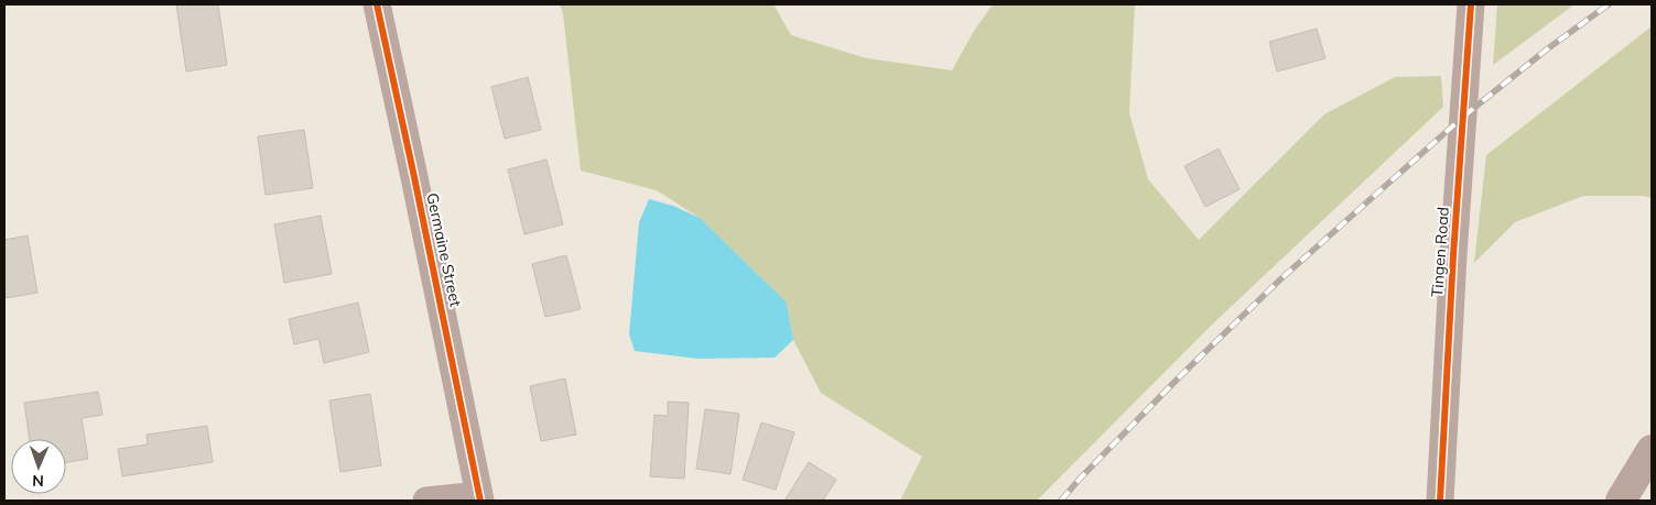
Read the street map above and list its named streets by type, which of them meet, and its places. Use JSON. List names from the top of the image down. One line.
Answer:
{"streets":{"street":["Germaine Street","Tingen Road"]},"north":"bottom"}
